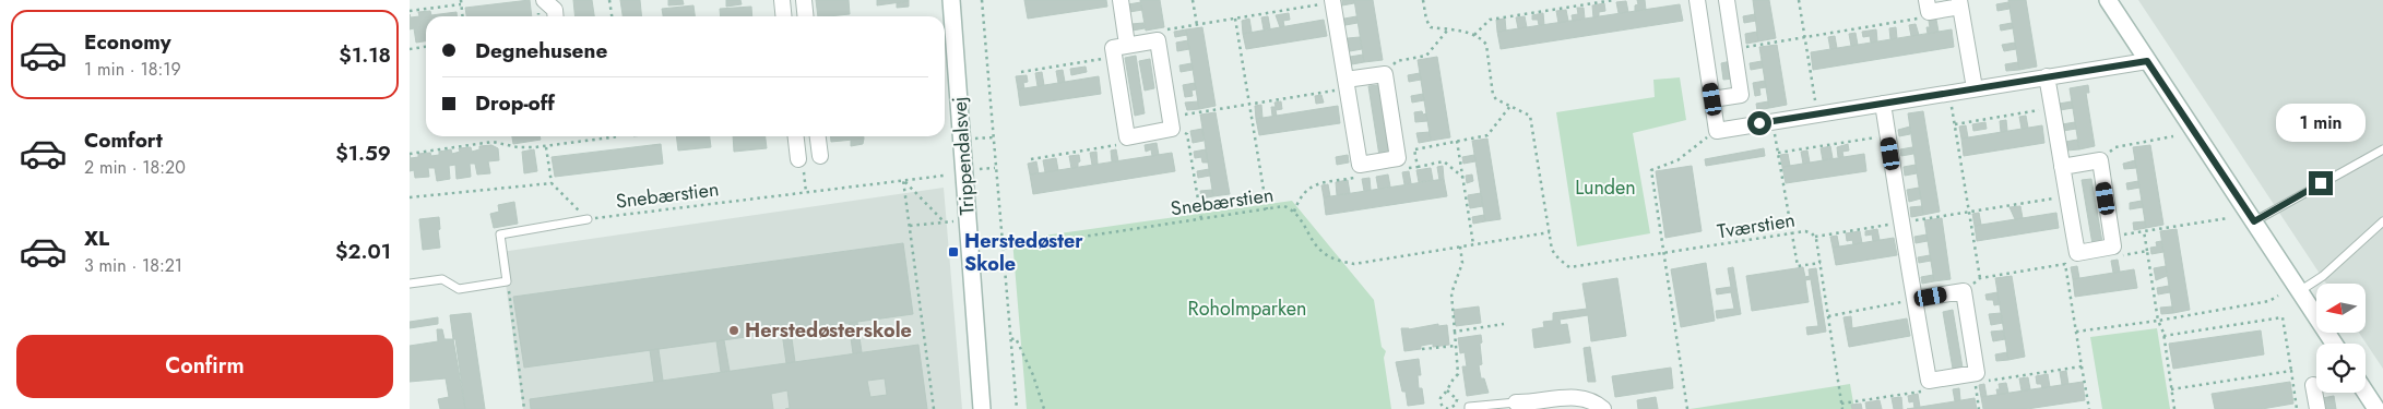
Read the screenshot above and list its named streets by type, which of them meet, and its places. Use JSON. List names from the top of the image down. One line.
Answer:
{"streets":{"street":["Trippendalsvej"],"path":["Snebærstien","Tværstien"]},"crossings":[["Snebærstien","Tværstien"]],"parks":["Lunden","Roholmparken"],"places":{"transit":["Herstedøster Skole"],"other":["Herstedøsterskole"]},"north":"left","page":{"list":[{"name":"Economy","note":"1 min · 18:19","value":"$1.18"},{"name":"Comfort","note":"2 min · 18:20","value":"$1.59"},{"name":"XL","note":"3 min · 18:21","value":"$2.01"}],"banner":["Degnehusene","Drop-off"],"bubble":"1 min","buttons":"Confirm"}}
